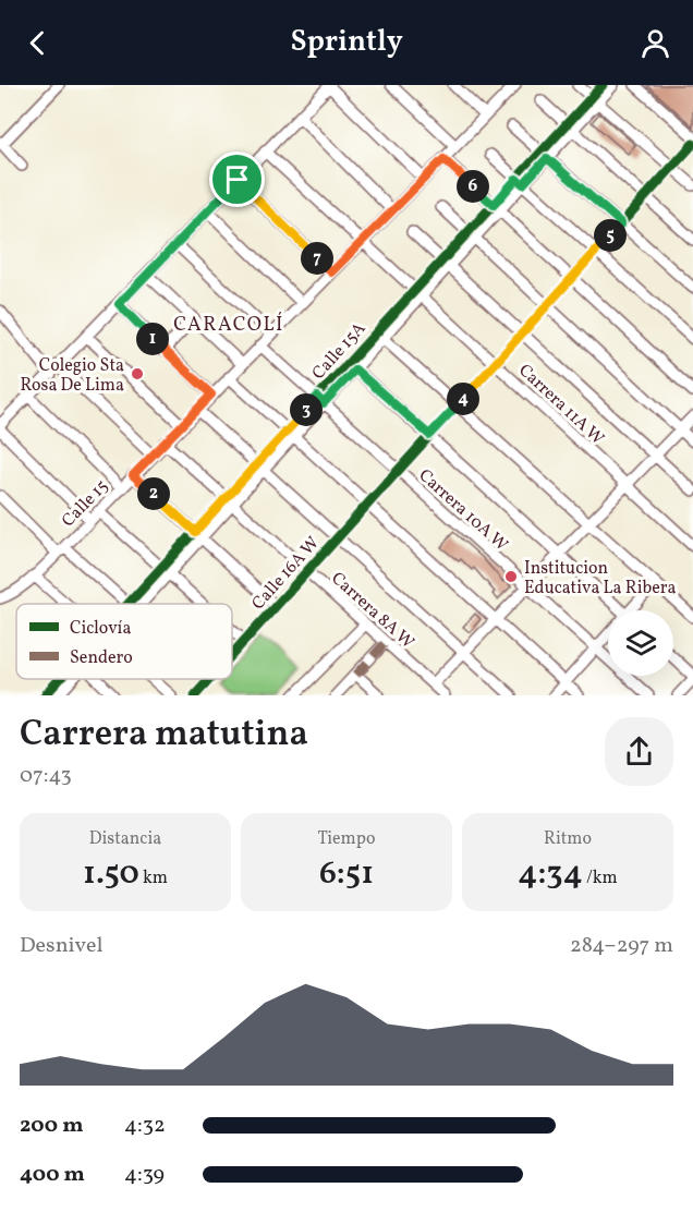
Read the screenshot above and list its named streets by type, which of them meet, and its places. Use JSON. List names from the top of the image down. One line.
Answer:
{"streets":{"street":["Calle 15A","Carrera 11A W","Calle 15","Carrera 10A W","Calle 16A W","Carrera 8A W"]},"crossings":[["Calle 15A","Carrera 11A W"],["Calle 15A","Carrera 10A W"],["Calle 15A","Carrera 8A W"],["Carrera 11A W","Calle 15"],["Carrera 11A W","Calle 16A W"],["Calle 15","Carrera 10A W"],["Calle 15","Carrera 8A W"],["Carrera 10A W","Calle 16A W"],["Calle 16A W","Carrera 8A W"]],"districts":["CARACOLÍ"],"places":["Colegio Sta Rosa De Lima","Institucion Educativa La Ribera"],"legend":["Ciclovía","Sendero"],"page":{"header":"Sprintly","pins":["6","5","7","1","4","3","2"],"heading":["Carrera matutina","07:43"],"stats":[["Distancia","1.50 km"],["Tiempo","6:51"],["Ritmo","4:34 /km"]],"chart":["Desnivel","284–297 m"],"list":[{"name":"200 m","note":"4:32"},{"name":"400 m","note":"4:39"}]}}
